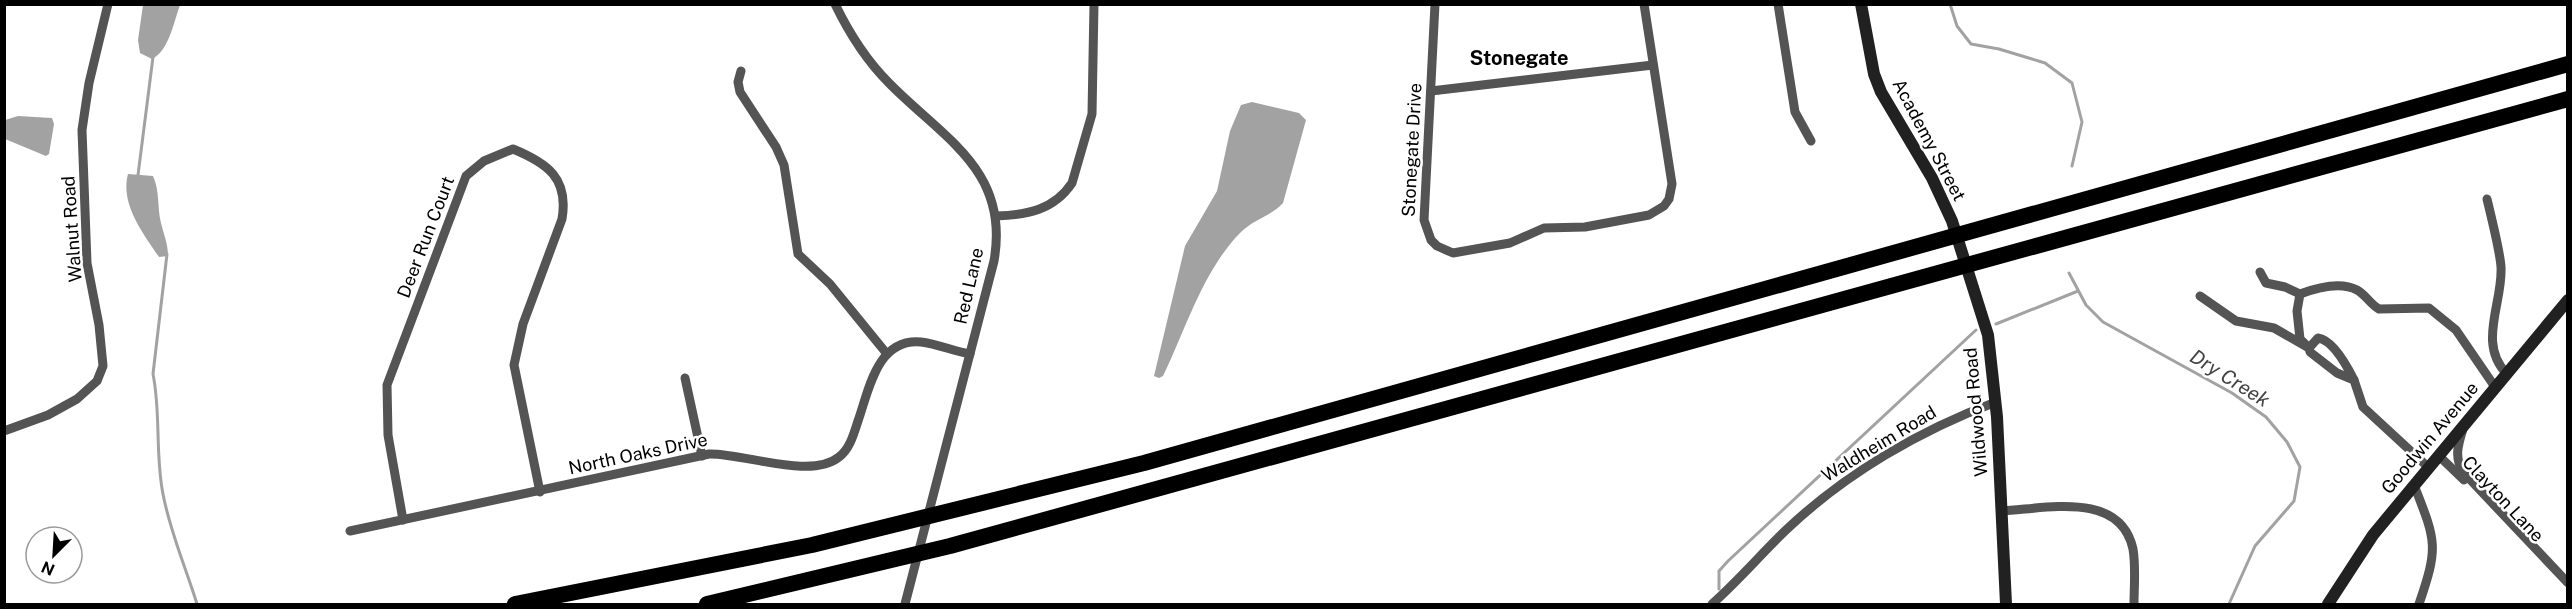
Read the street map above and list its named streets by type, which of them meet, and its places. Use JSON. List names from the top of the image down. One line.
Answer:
{"streets":{"street":["Academy Street","Stonegate Drive","Walnut Road","Deer Run Court","Red Lane","Wildwood Road","Goodwin Avenue","Waldheim Road","North Oaks Drive","Clayton Lane"]},"crossings":[["Academy Street","Wildwood Road"],["Deer Run Court","North Oaks Drive"],["Wildwood Road","Waldheim Road"],["Goodwin Avenue","Clayton Lane"]],"districts":["Stonegate"],"water":["Dry Creek"],"north":"bottom left"}
